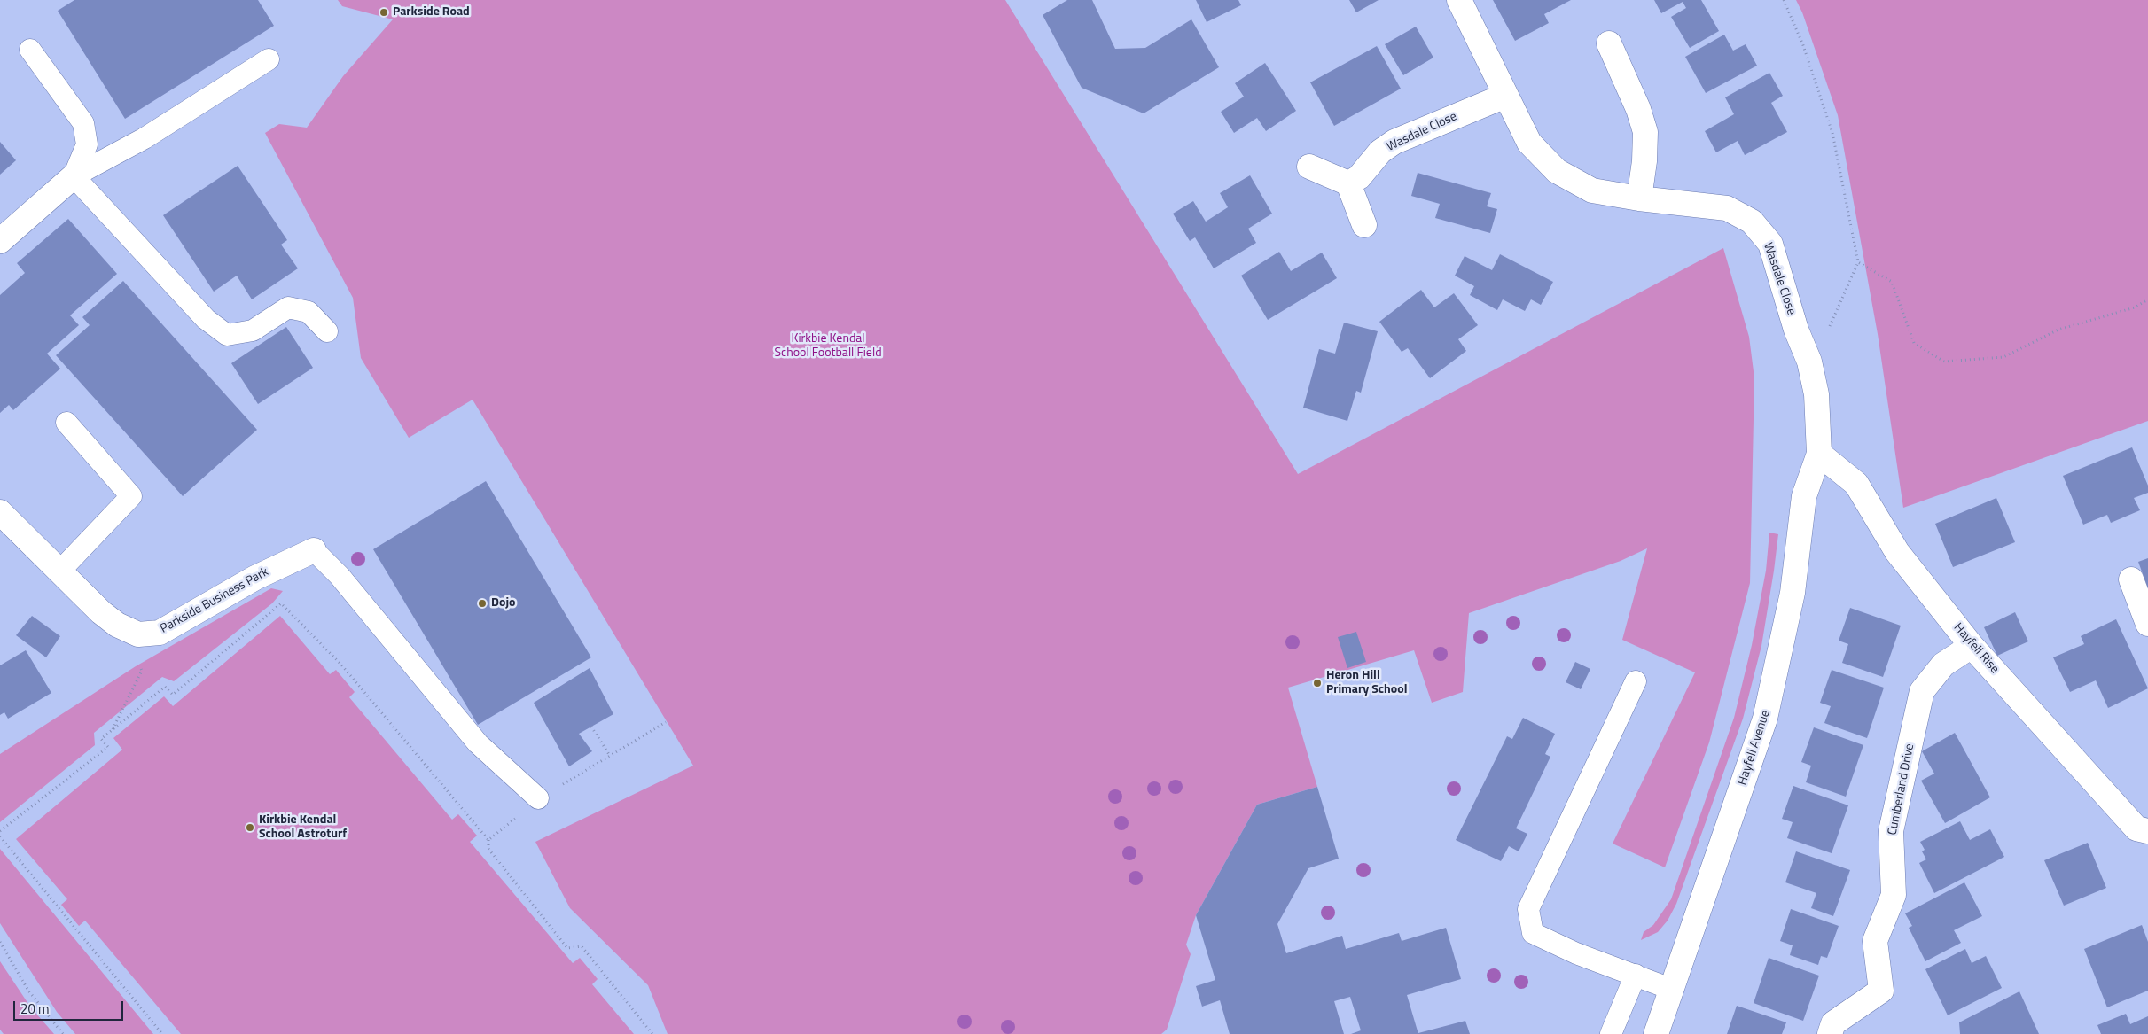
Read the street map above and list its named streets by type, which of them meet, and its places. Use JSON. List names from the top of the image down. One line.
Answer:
{"streets":{"street":["Wasdale Close","Parkside Business Park","Hayfell Rise","Hayfell Avenue","Cumberland Drive"]},"crossings":[["Wasdale Close","Hayfell Rise"],["Wasdale Close","Hayfell Avenue"],["Hayfell Rise","Hayfell Avenue"],["Hayfell Rise","Cumberland Drive"]],"parks":["Kirkbie Kendal School Football Field"],"places":["Parkside Road","Dojo","Heron Hill Primary School","Kirkbie Kendal School Astroturf"],"scale_bar":"20 m"}
